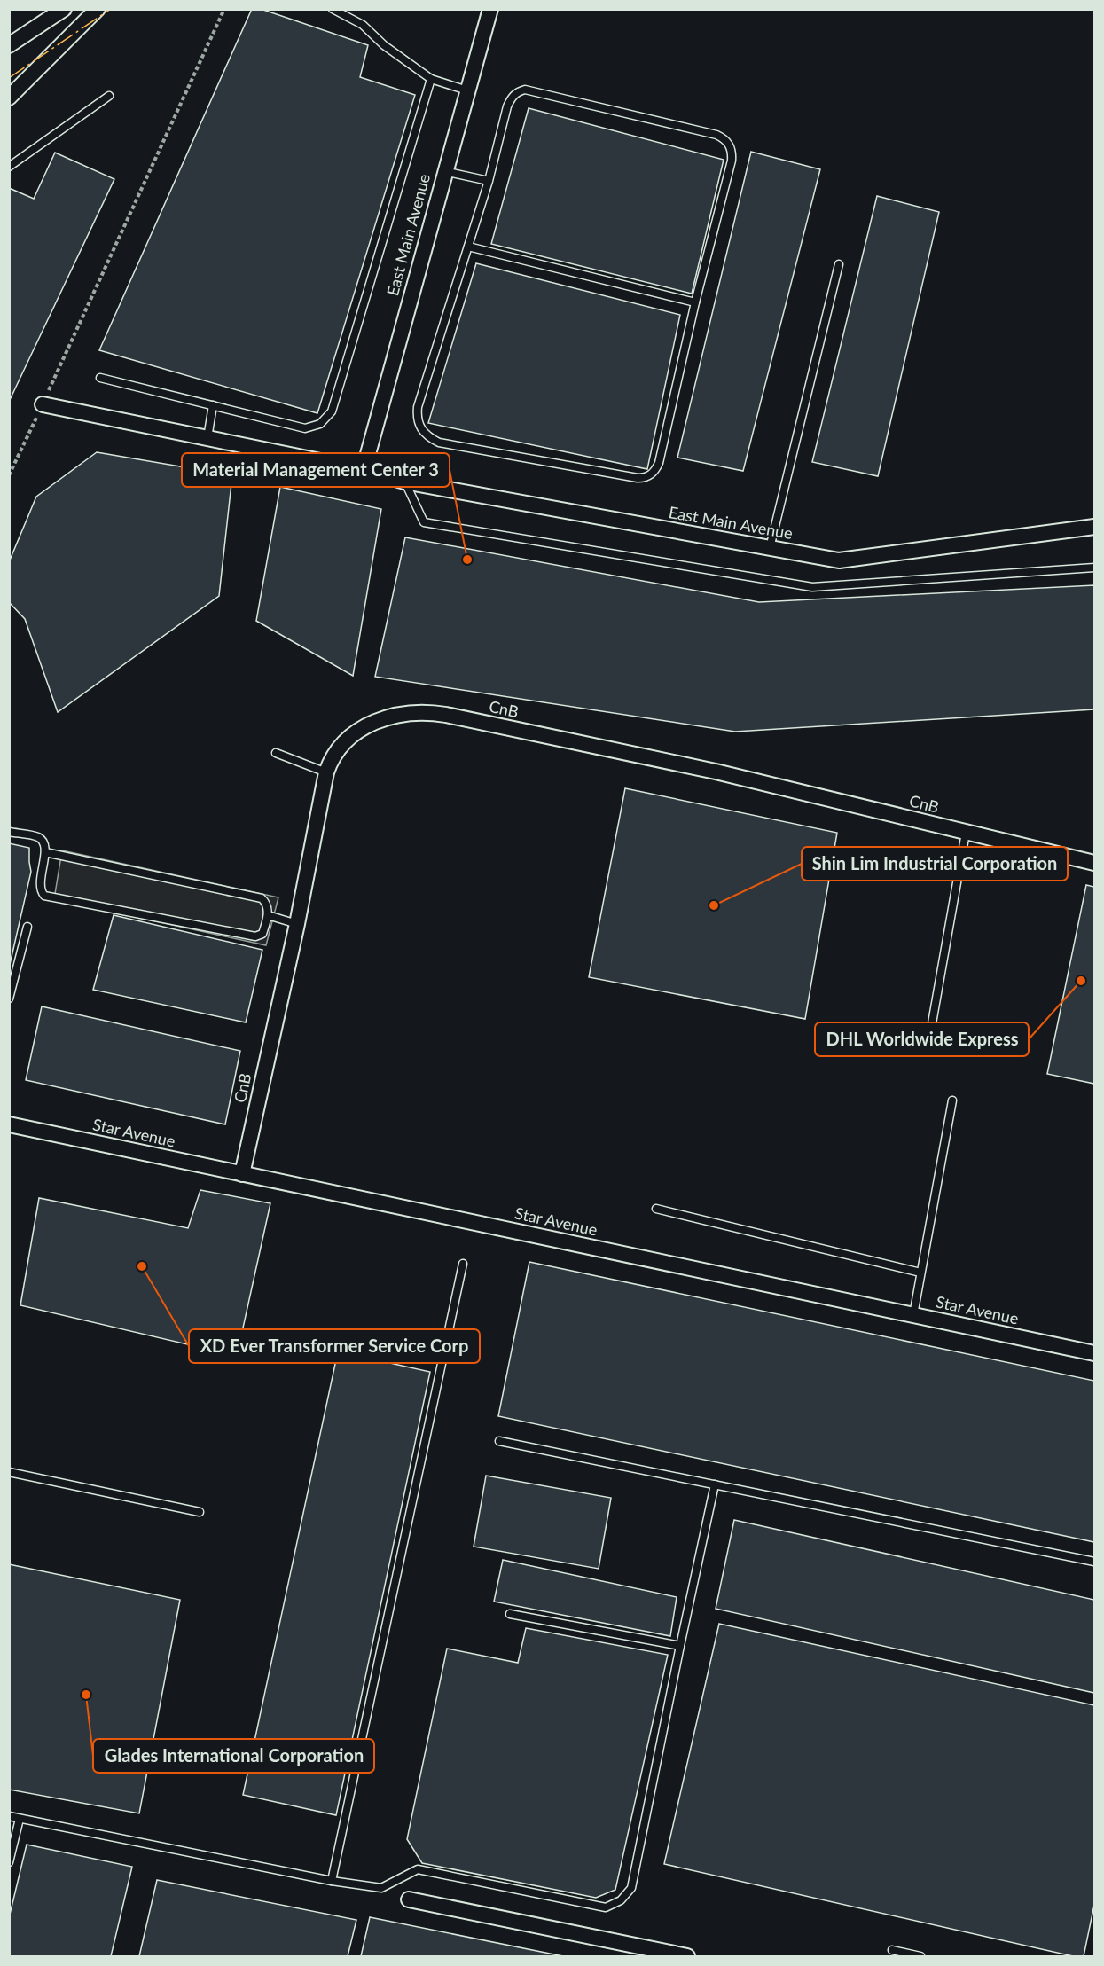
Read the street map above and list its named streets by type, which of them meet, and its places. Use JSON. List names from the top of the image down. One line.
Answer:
{"streets":{"street":["East Main Avenue","CnB","Star Avenue"]},"crossings":[["CnB","Star Avenue"]],"places":["Material Management Center 3","Shin Lim Industrial Corporation","DHL Worldwide Express","XD Ever Transformer Service Corp","Glades International Corporation"]}
